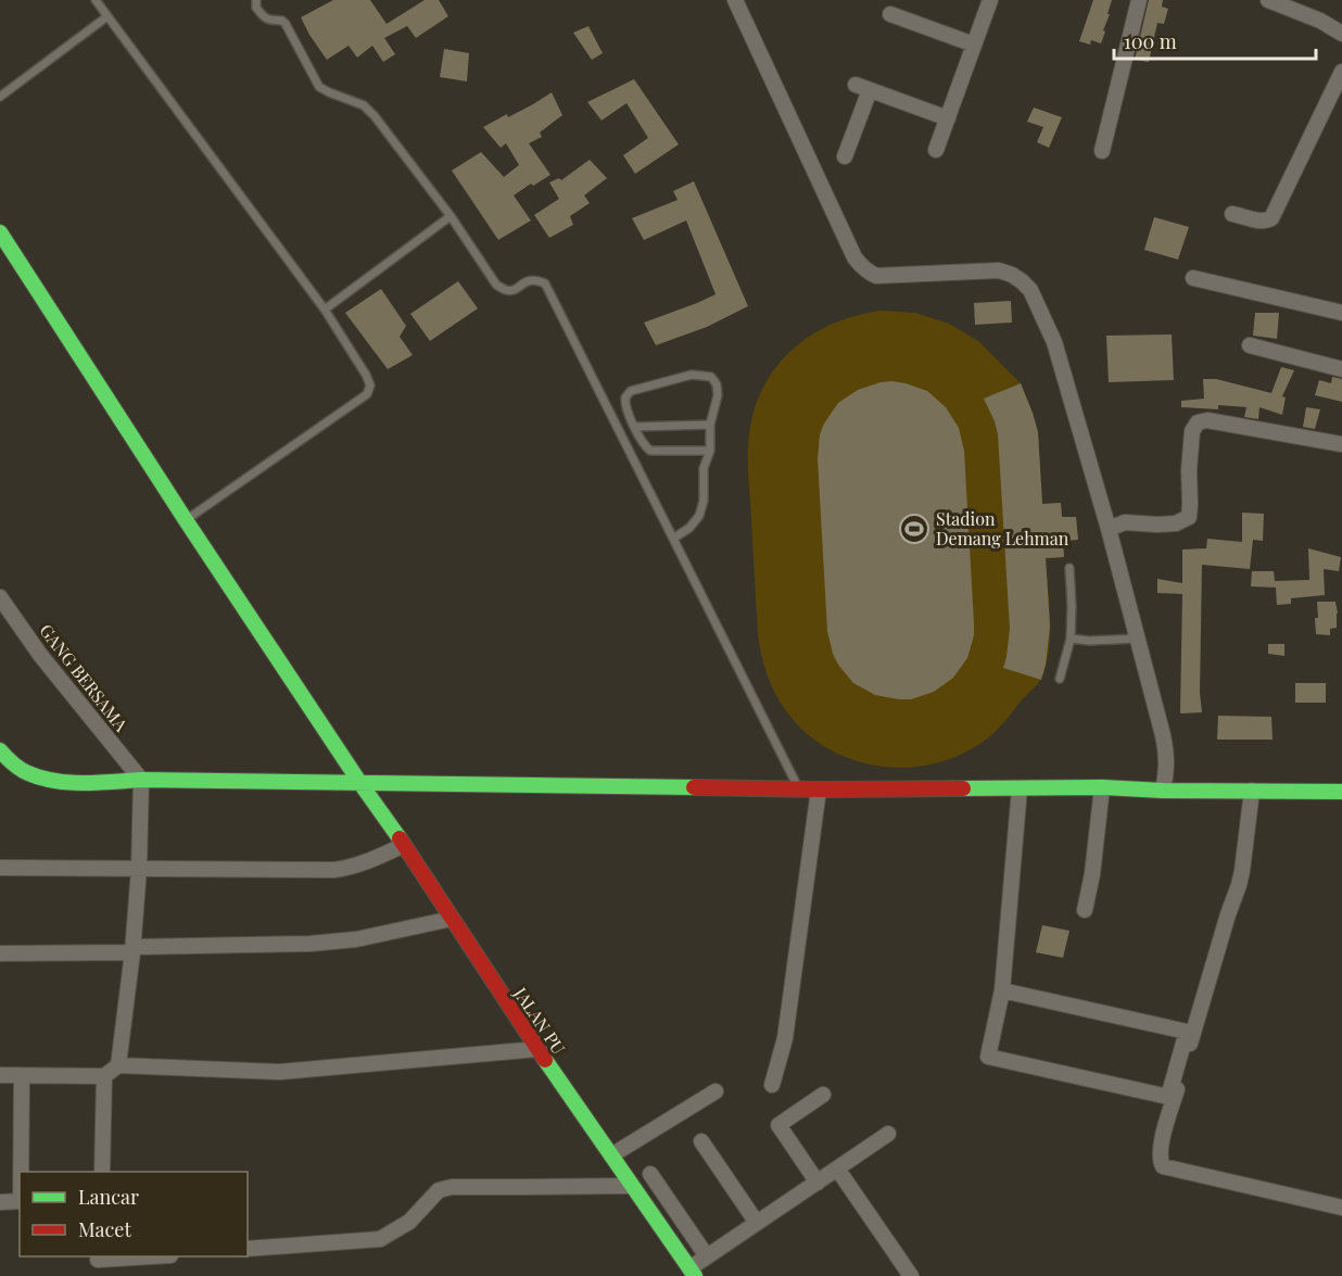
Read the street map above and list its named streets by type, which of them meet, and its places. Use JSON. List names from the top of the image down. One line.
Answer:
{"streets":{"street":["GANG BERSAMA","JALAN PU"]},"places":{"sports":["Stadion Demang Lehman"]},"legend":["Lancar","Macet"],"scale_bar":"100 m"}
